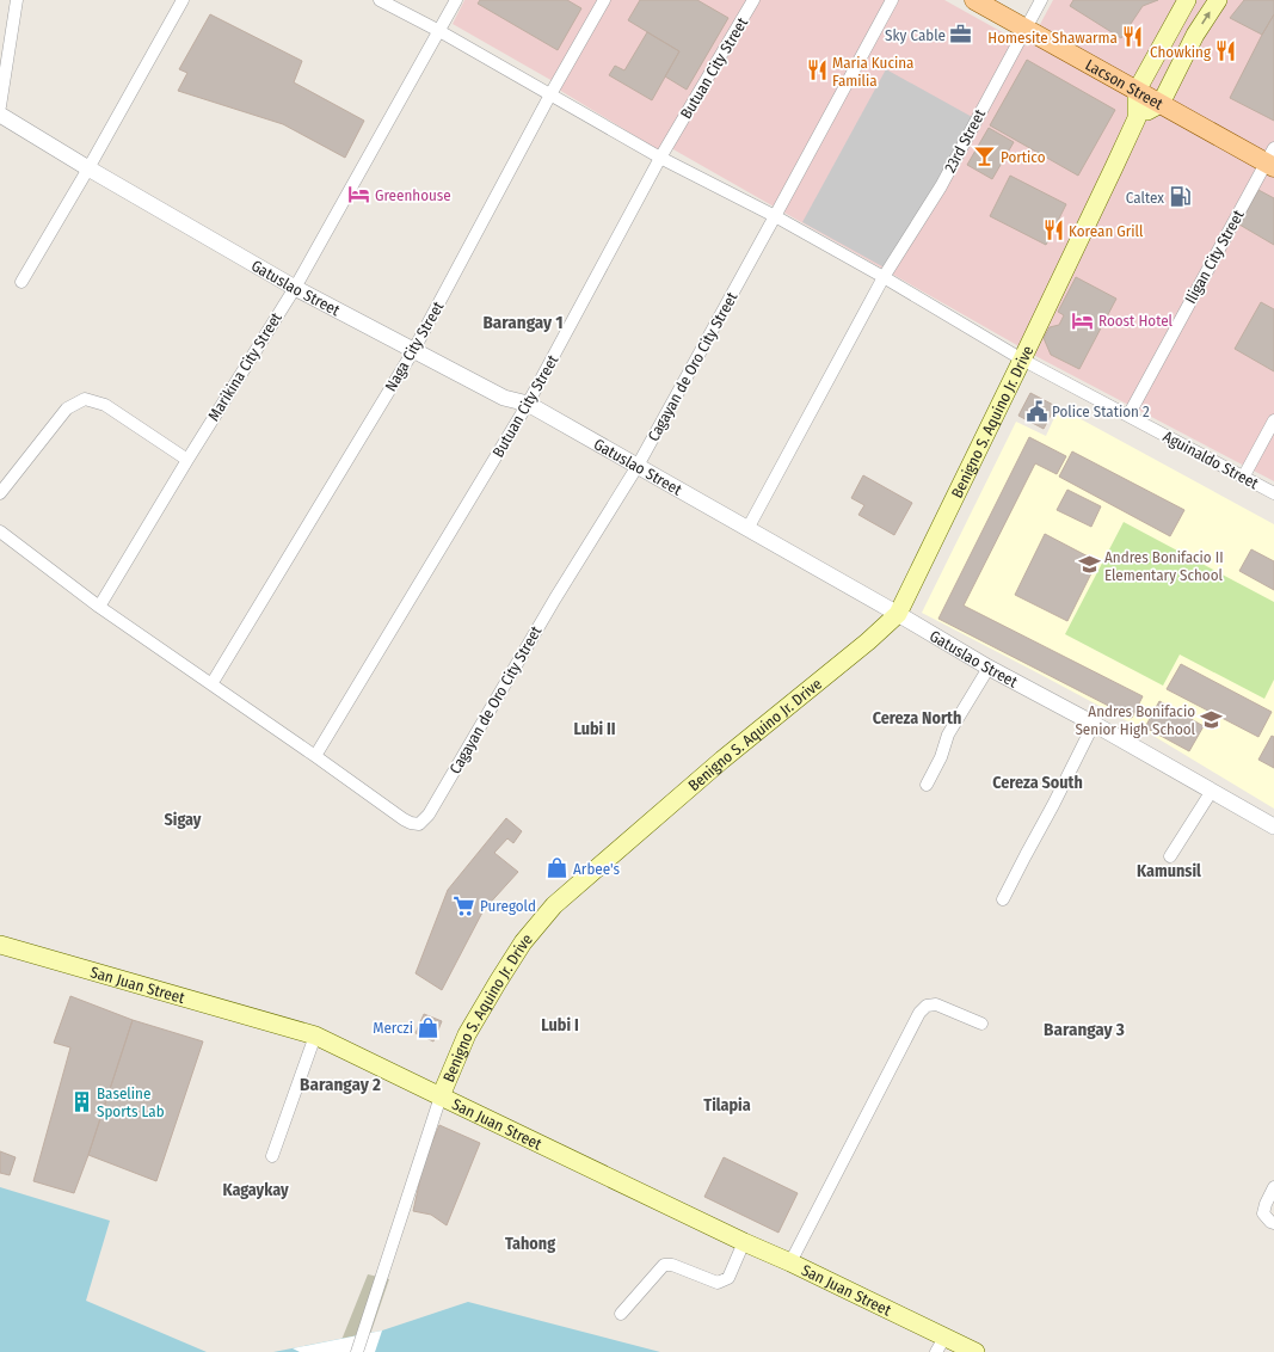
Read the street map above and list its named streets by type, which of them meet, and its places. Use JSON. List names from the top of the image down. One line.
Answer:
{"streets":{"main road":["Lacson Street","Benigno S. Aquino Jr. Drive","San Juan Street"],"street":["Butuan City Street","23rd Street","Iligan City Street","Gatuslao Street","Naga City Street","Marikina City Street","Cagayan de Oro City Street","Aguinaldo Street"]},"crossings":[["Butuan City Street","Gatuslao Street"],["Butuan City Street","Cagayan de Oro City Street"],["Butuan City Street","Aguinaldo Street"],["Lacson Street","23rd Street"],["Lacson Street","Iligan City Street"],["Lacson Street","Benigno S. Aquino Jr. Drive"],["23rd Street","Gatuslao Street"],["23rd Street","Aguinaldo Street"],["Iligan City Street","Aguinaldo Street"],["Gatuslao Street","Naga City Street"],["Gatuslao Street","Marikina City Street"],["Gatuslao Street","Cagayan de Oro City Street"],["Gatuslao Street","Benigno S. Aquino Jr. Drive"],["Naga City Street","Aguinaldo Street"],["Marikina City Street","Aguinaldo Street"],["Cagayan de Oro City Street","Aguinaldo Street"],["Benigno S. Aquino Jr. Drive","Aguinaldo Street"],["Benigno S. Aquino Jr. Drive","San Juan Street"]],"districts":["Barangay 1","Cereza North","Lubi II","Cereza South","Sigay","Kamunsil","Lubi I","Barangay 3","Barangay 2","Tilapia","Kagaykay","Tahong"],"places":{"office":["Sky Cable"],"restaurant":["Homesite Shawarma","Chowking","Maria Kucina Familia","Korean Grill"],"bar":["Portico"],"hotel":["Greenhouse","Roost Hotel"],"fuel station":["Caltex"],"public building":["Police Station 2"],"school or university":["Andres Bonifacio II Elementary School","Andres Bonifacio Senior High School"],"shop":["Arbee's","Merczi"],"supermarket":["Puregold"],"building":["Baseline Sports Lab"]}}
